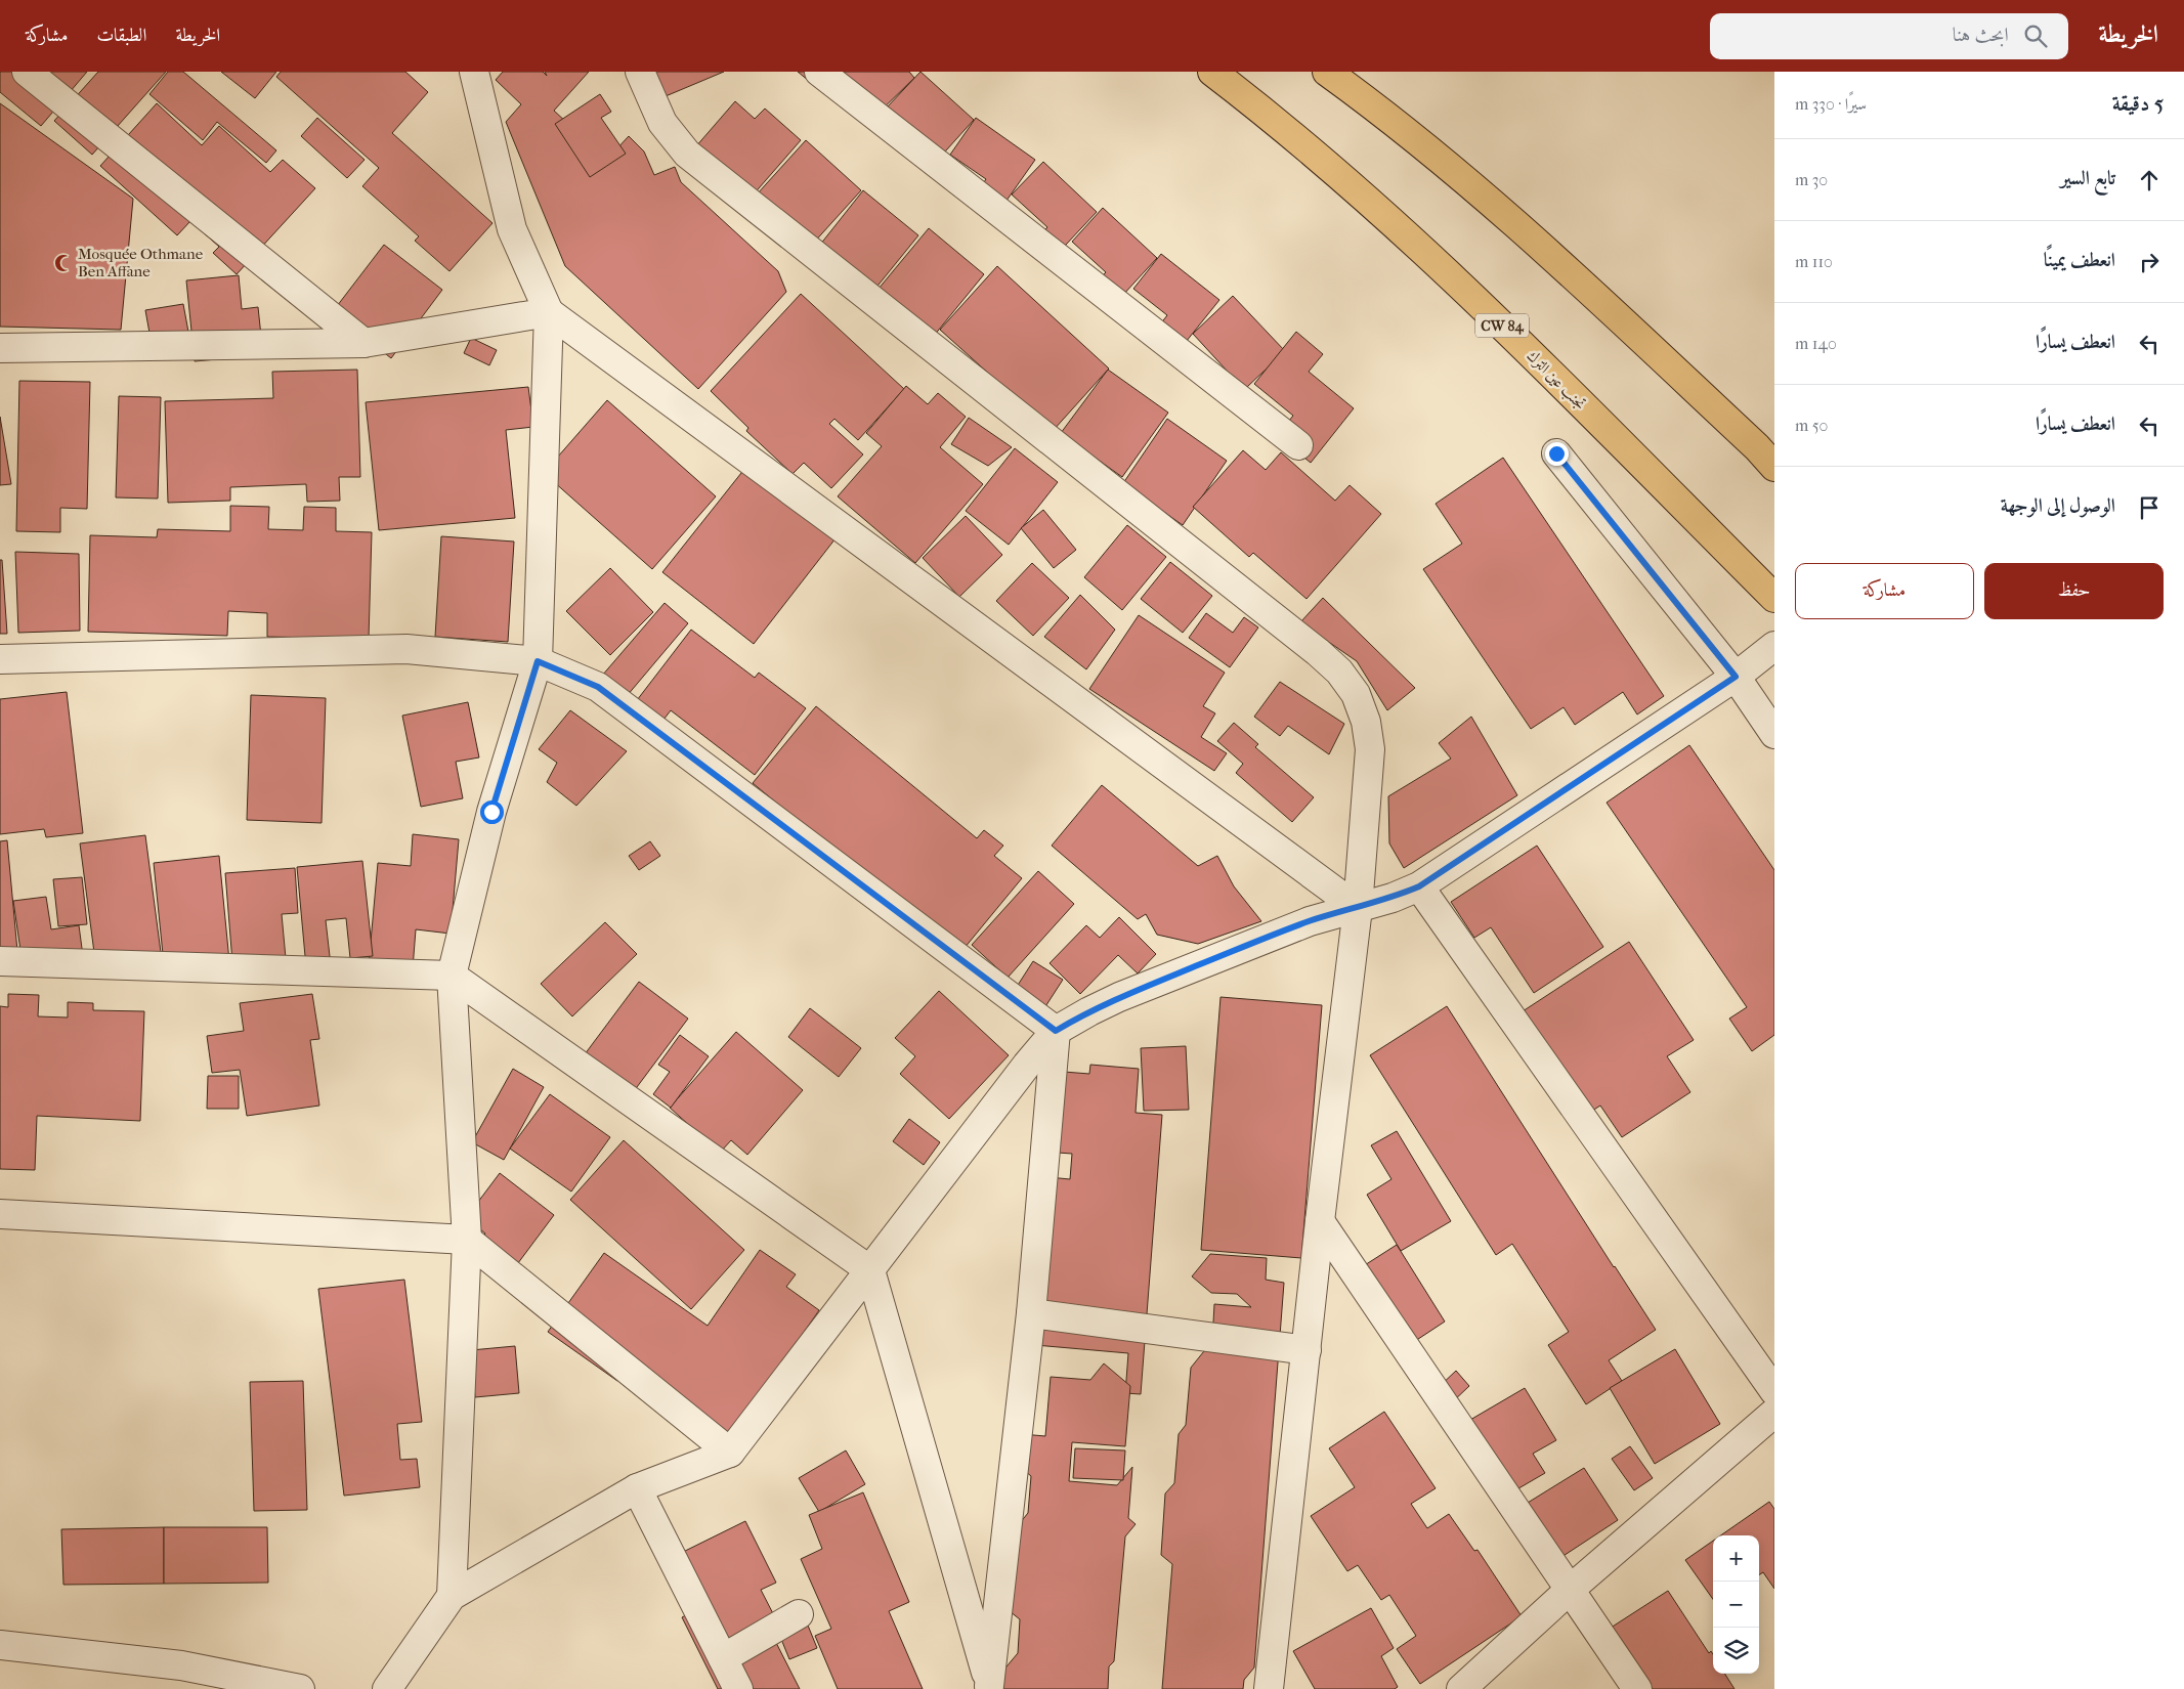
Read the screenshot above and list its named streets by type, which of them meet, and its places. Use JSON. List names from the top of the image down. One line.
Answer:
{"streets":{"highway":["CW 84","تجنب عين الترك"]},"places":{"mosque":["Mosquée Othmane Ben Affane"]},"page":{"header":"الخريطة","search":"ابحث هنا","nav":["الخريطة","الطبقات","مشاركة"],"heading":["5 دقيقة","سيرًا · 330 m"],"list":[["تابع السير","30 m"],["انعطف يمينًا","110 m"],["انعطف يسارًا","140 m"],["انعطف يسارًا","50 m"],"الوصول إلى الوجهة"],"buttons":["حفظ","مشاركة"],"map_buttons":["+","−"]}}
